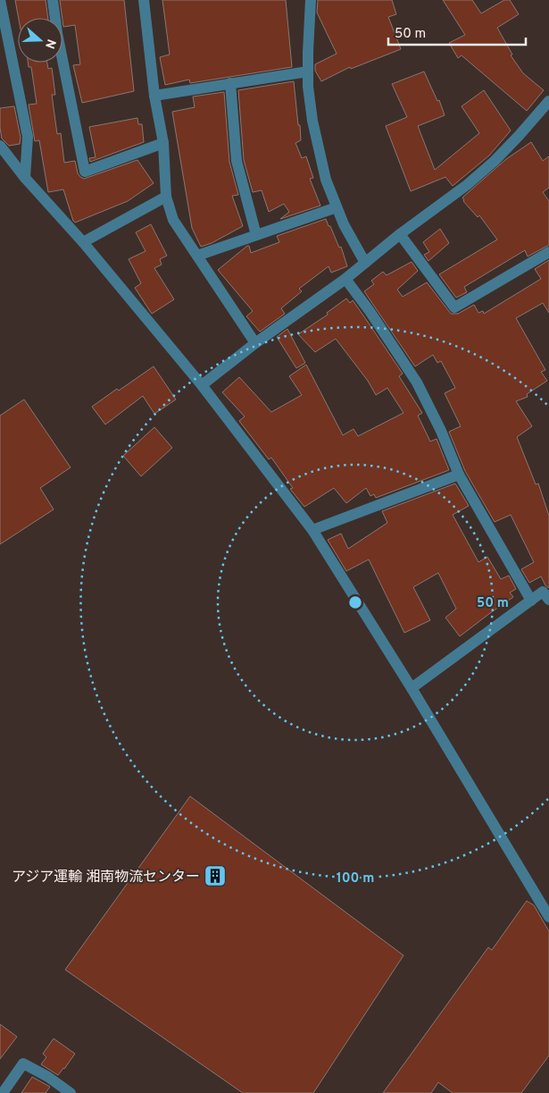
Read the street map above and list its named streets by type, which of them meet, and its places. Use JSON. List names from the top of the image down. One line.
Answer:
{"places":{"building":["アジア運輸 湘南物流センター"]},"scale_bar":"50 m","north":"right","rings":["50 m","100 m"]}
